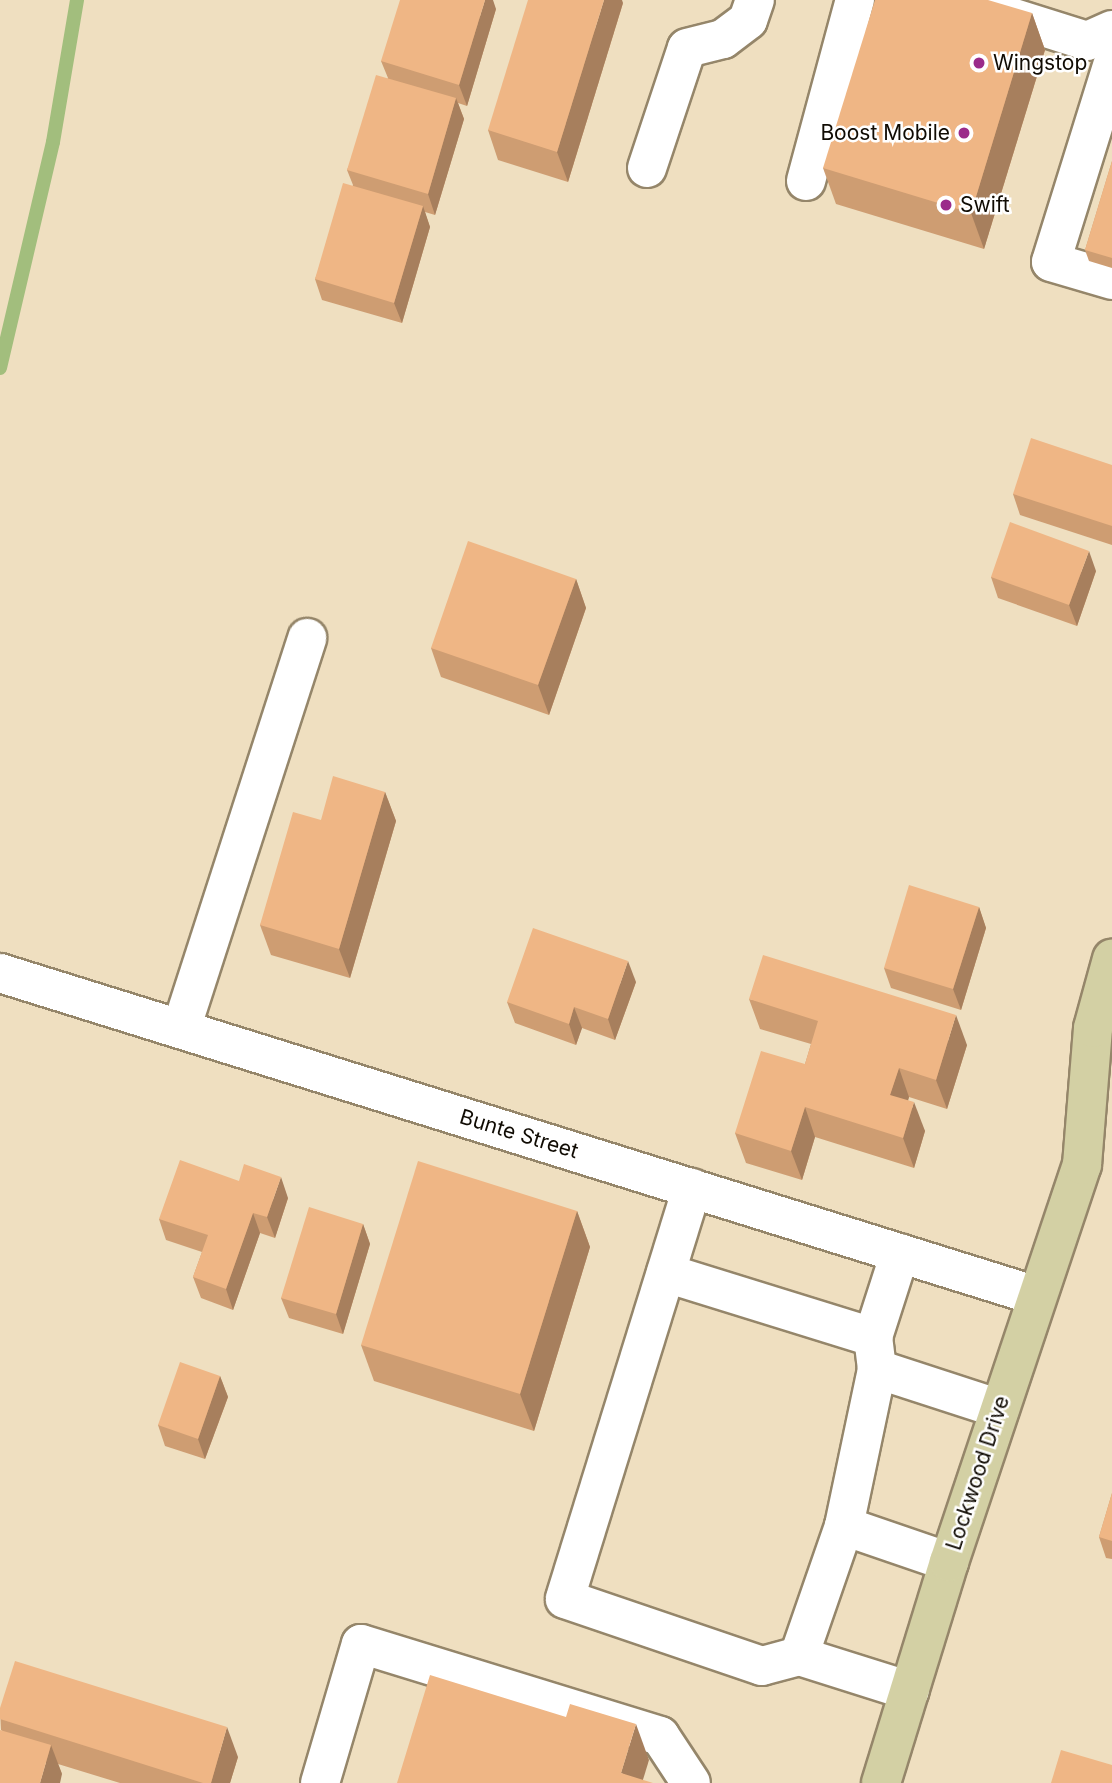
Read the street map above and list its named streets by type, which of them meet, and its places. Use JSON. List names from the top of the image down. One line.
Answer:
{"streets":{"main road":["Lockwood Drive"],"street":["Bunte Street"]},"crossings":[["Bunte Street","Lockwood Drive"]],"places":["Wingstop","Boost Mobile","Swift"]}
